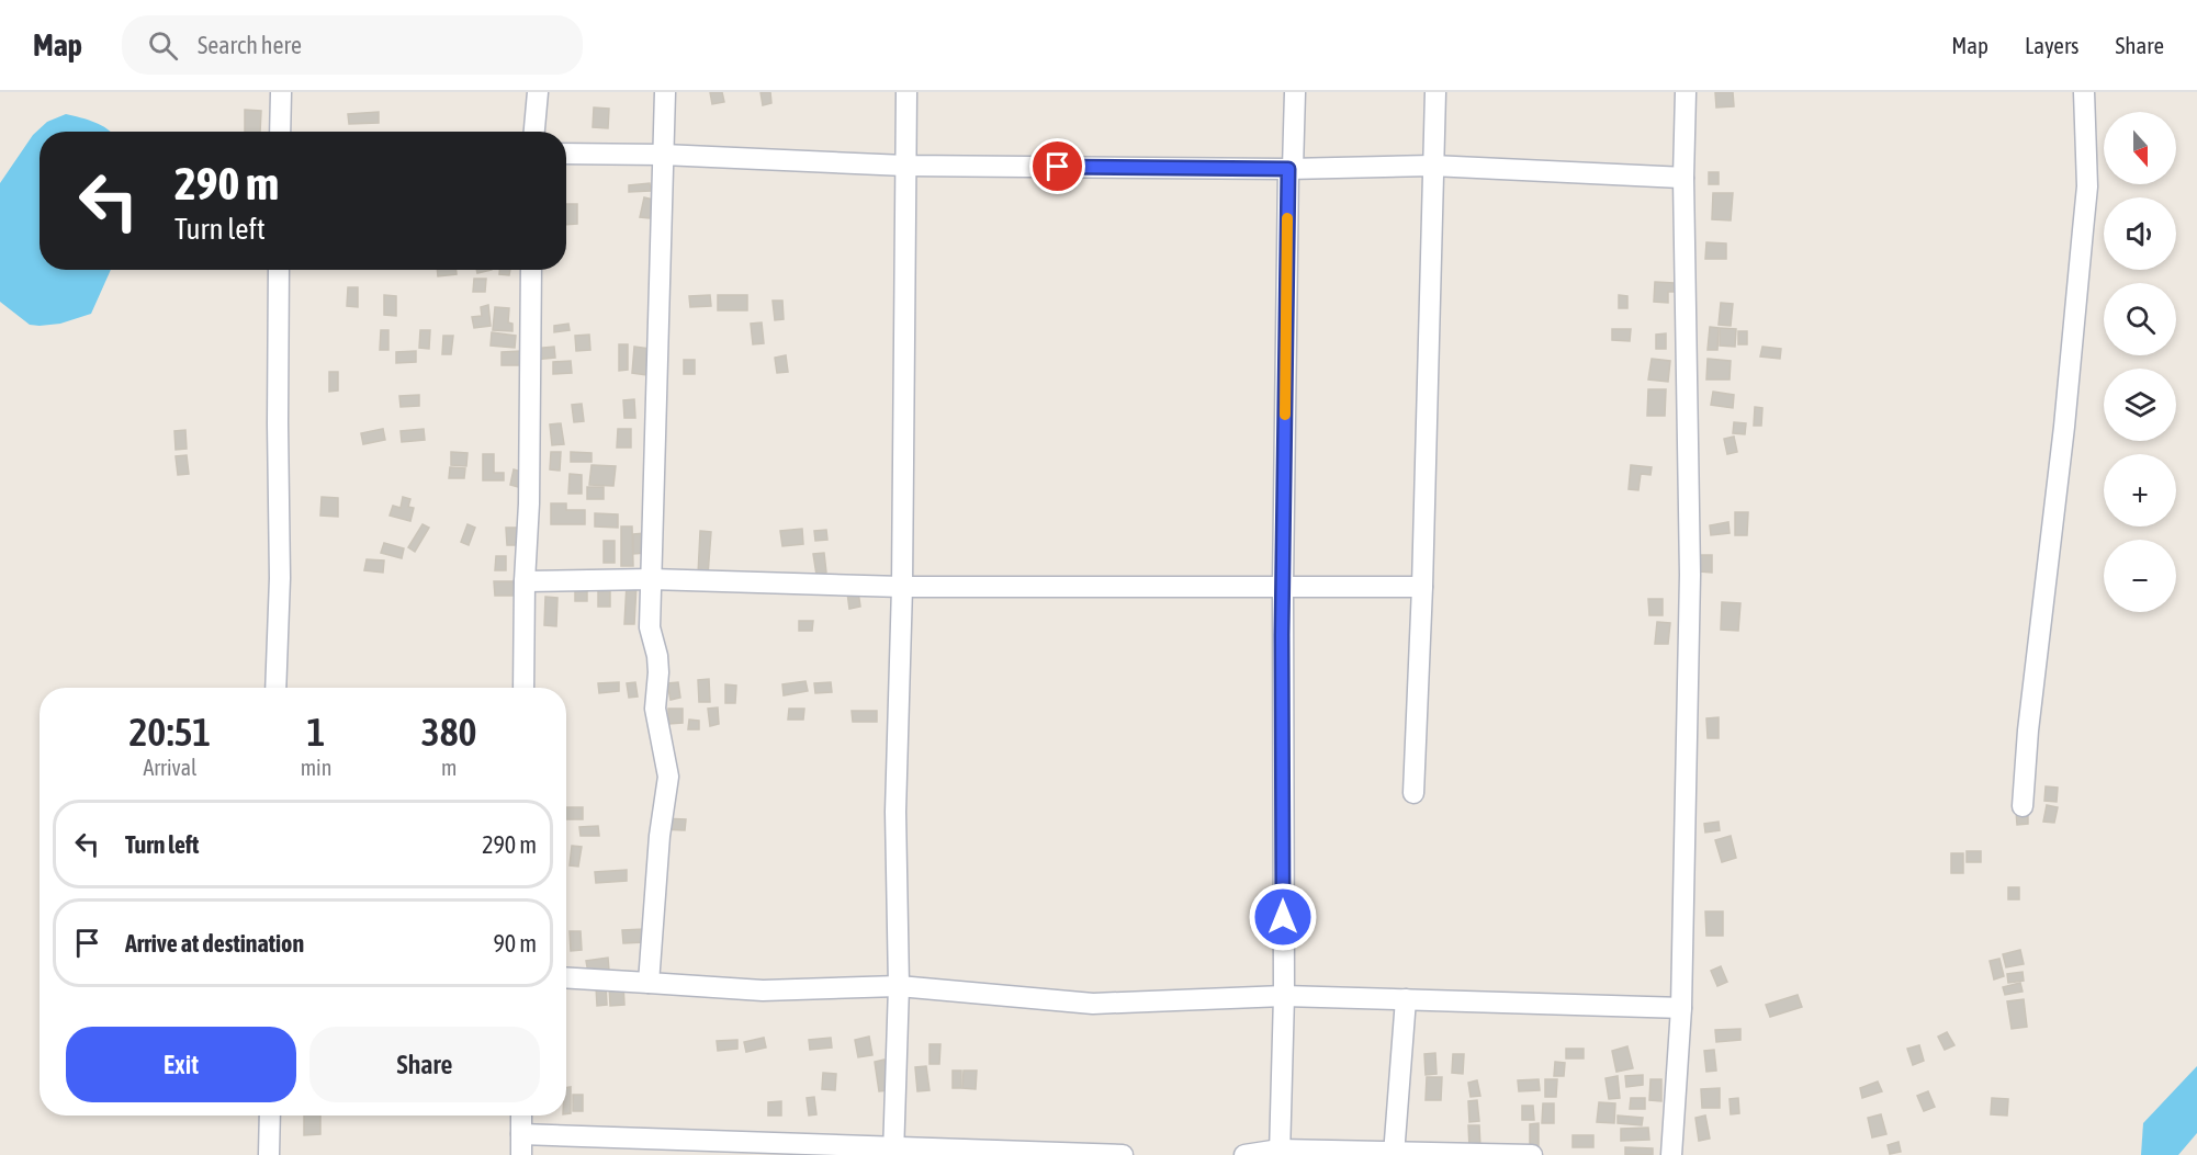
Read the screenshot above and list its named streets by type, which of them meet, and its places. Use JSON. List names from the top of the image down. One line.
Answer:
{"north":"bottom","page":{"header":"Map","search":"Search here","nav":["Map","Layers","Share"],"map_buttons":["+","−"],"turn":["290 m","Turn left"],"eta":["20:51","Arrival","1","min","380","m"],"list":[{"name":"Turn left","value":"290 m"},{"name":"Arrive at destination","value":"90 m"}],"buttons":["Exit","Share"]}}
